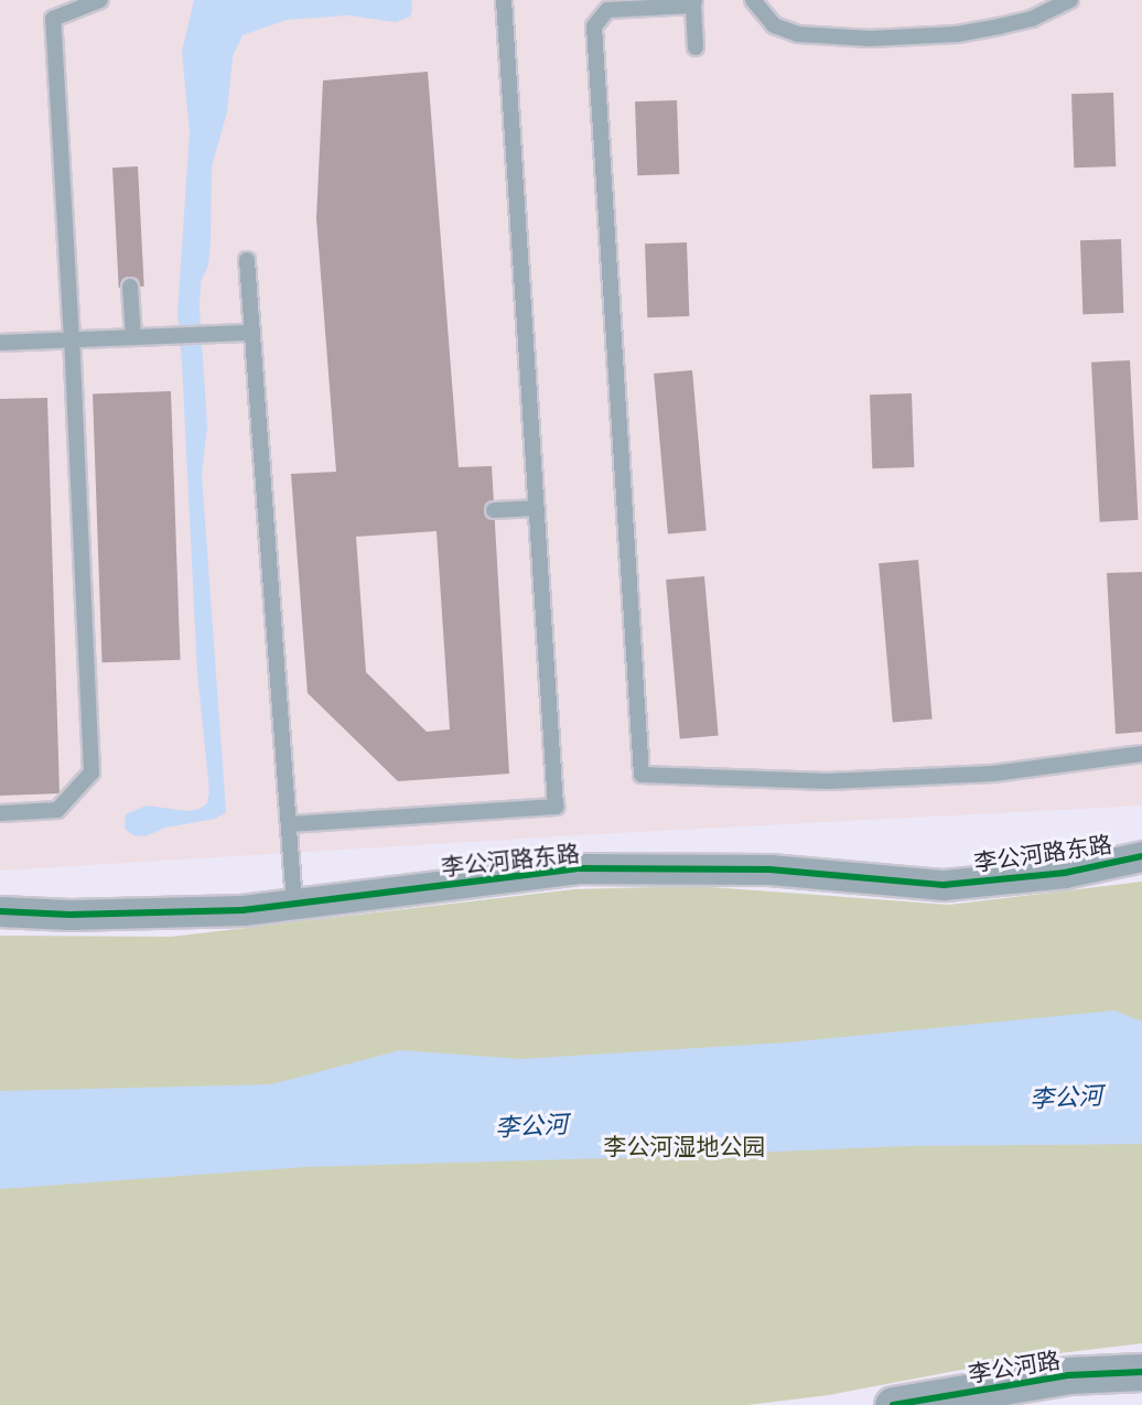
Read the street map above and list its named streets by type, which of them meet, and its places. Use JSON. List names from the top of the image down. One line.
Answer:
{"streets":{"street":["李公河路东路","李公河路"]},"water":["李公河"],"parks":["李公河湿地公园"]}
